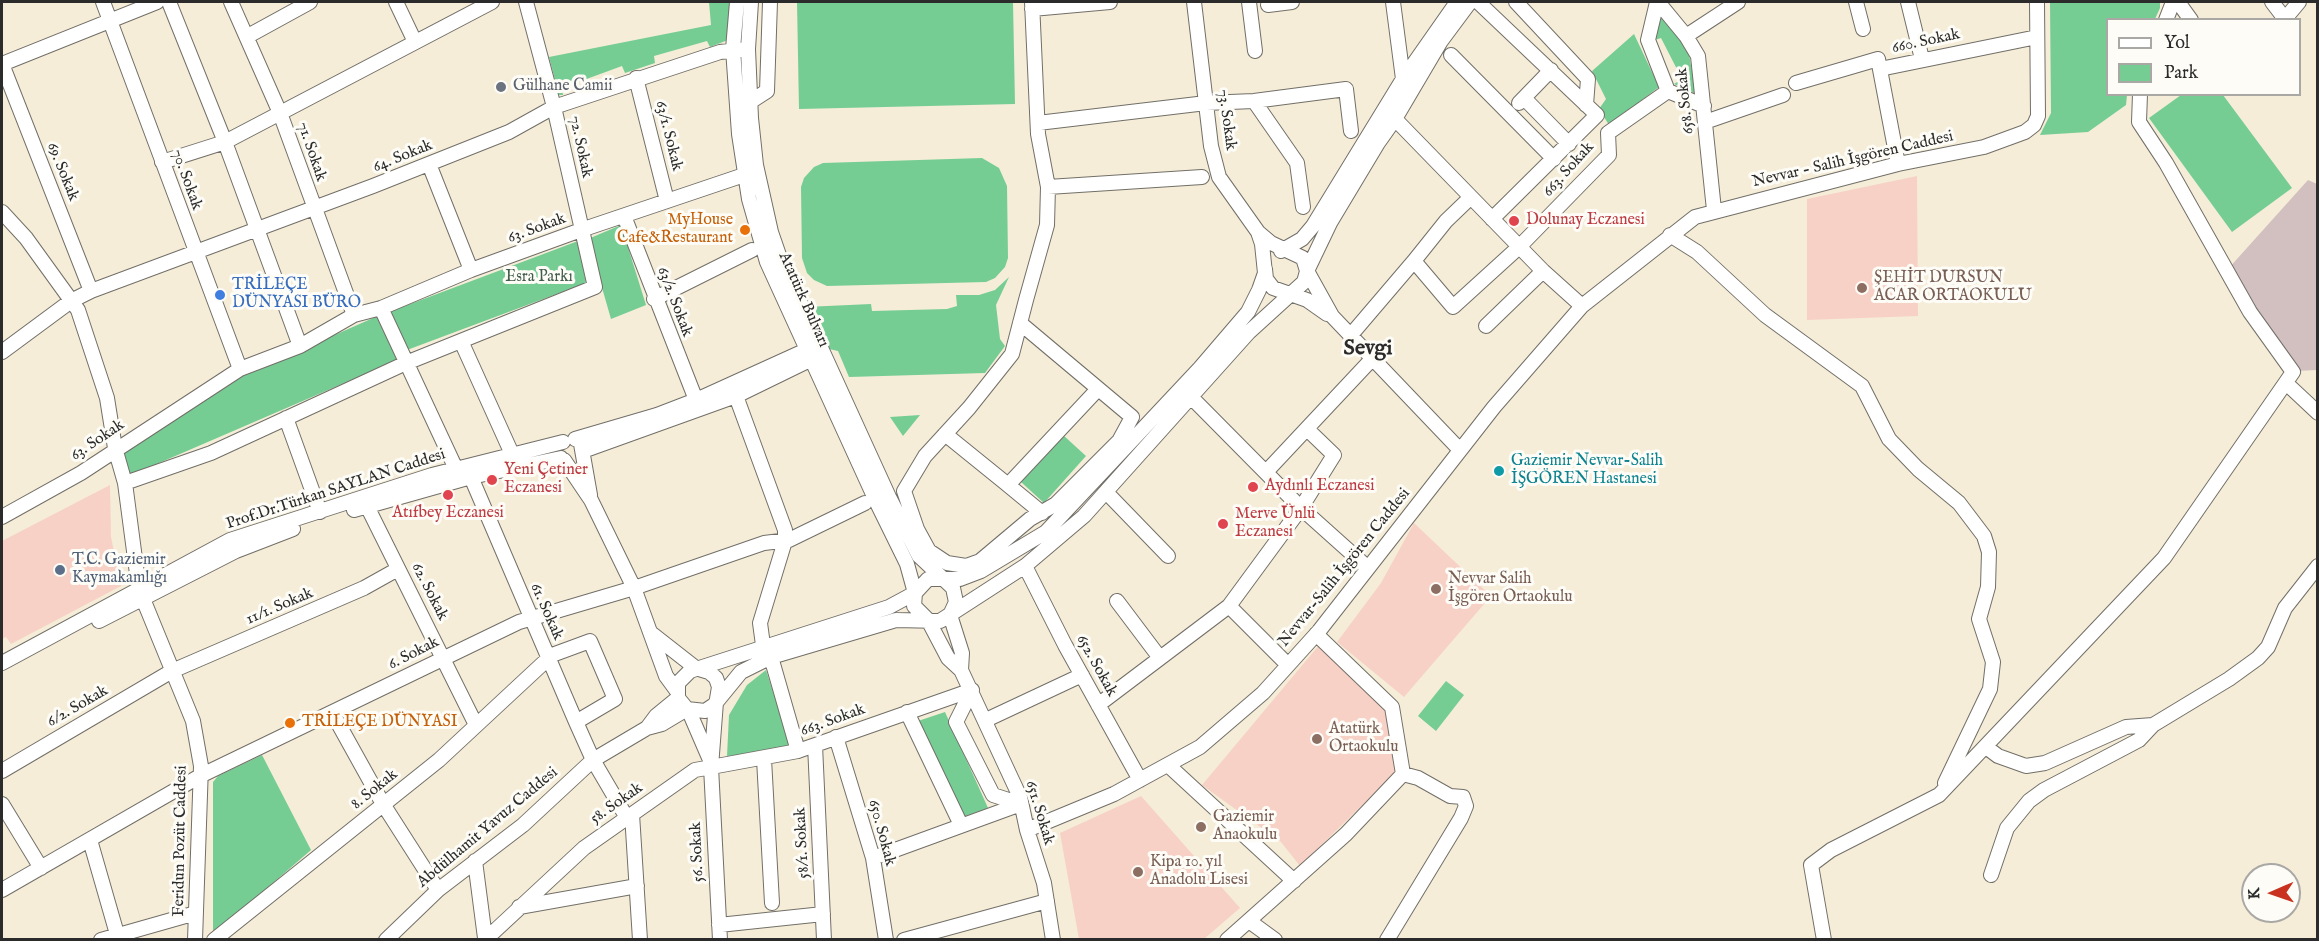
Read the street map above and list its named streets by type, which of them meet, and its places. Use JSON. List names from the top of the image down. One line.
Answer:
{"streets":{"street":["660. Sokak","658. Sokak","73. Sokak","63/1. Sokak","72. Sokak","71. Sokak","64. Sokak","Nevvar - Salih İşgören Caddesi","663. Sokak","69. Sokak","70. Sokak","63. Sokak","Atatürk Bulvarı","63/2. Sokak","Prof.Dr.Türkan SAYLAN Caddesi","Nevvar-Salih İşgören Caddesi","62. Sokak","11/1. Sokak","61. Sokak","6. Sokak","652. Sokak","6/2. Sokak","8. Sokak","58. Sokak","651. Sokak","Abdülhamit Yavuz Caddesi","650. Sokak","Feridun Pozüt Caddesi","58/1. Sokak","56. Sokak"]},"crossings":[["660. Sokak","Nevvar - Salih İşgören Caddesi"],["658. Sokak","Nevvar - Salih İşgören Caddesi"],["63/1. Sokak","64. Sokak"],["72. Sokak","64. Sokak"],["72. Sokak","63. Sokak"],["71. Sokak","64. Sokak"],["71. Sokak","63. Sokak"],["64. Sokak","69. Sokak"],["64. Sokak","70. Sokak"],["64. Sokak","Atatürk Bulvarı"],["64. Sokak","Feridun Pozüt Caddesi"],["Nevvar - Salih İşgören Caddesi","Nevvar-Salih İşgören Caddesi"],["663. Sokak","6. Sokak"],["663. Sokak","58. Sokak"],["663. Sokak","651. Sokak"],["663. Sokak","650. Sokak"],["663. Sokak","58/1. Sokak"],["70. Sokak","63. Sokak"],["63. Sokak","Feridun Pozüt Caddesi"],["Atatürk Bulvarı","Prof.Dr.Türkan SAYLAN Caddesi"],["Atatürk Bulvarı","651. Sokak"],["63/2. Sokak","Prof.Dr.Türkan SAYLAN Caddesi"],["Prof.Dr.Türkan SAYLAN Caddesi","62. Sokak"],["Prof.Dr.Türkan SAYLAN Caddesi","61. Sokak"],["Prof.Dr.Türkan SAYLAN Caddesi","Feridun Pozüt Caddesi"],["Nevvar-Salih İşgören Caddesi","652. Sokak"],["Nevvar-Salih İşgören Caddesi","651. Sokak"],["62. Sokak","11/1. Sokak"],["62. Sokak","6. Sokak"],["62. Sokak","8. Sokak"],["11/1. Sokak","6/2. Sokak"],["11/1. Sokak","Feridun Pozüt Caddesi"],["61. Sokak","6. Sokak"],["61. Sokak","8. Sokak"],["61. Sokak","58. Sokak"],["61. Sokak","Abdülhamit Yavuz Caddesi"],["6. Sokak","Feridun Pozüt Caddesi"],["6. Sokak","56. Sokak"],["6/2. Sokak","Feridun Pozüt Caddesi"],["58. Sokak","56. Sokak"],["Abdülhamit Yavuz Caddesi","56. Sokak"]],"districts":["Sevgi"],"parks":["Esra Parkı"],"places":["Gülhane Camii","Dolunay Eczanesi","MyHouse Cafe&Restaurant","ŞEHİT DURSUN ACAR ORTAOKULU","TRİLEÇE DÜNYASI BÜRO","Gaziemir Nevvar-Salih İŞGÖREN Hastanesi","Yeni Çetiner Eczanesi","Aydınlı Eczanesi","Atıfbey Eczanesi","Merve Ünlü Eczanesi","T.C. Gaziemir Kaymakamlığı","Nevvar Salih İşgören Ortaokulu","TRİLEÇE DÜNYASI","Atatürk Ortaokulu","Gaziemir Anaokulu","Kipa 10. yıl Anadolu Lisesi"],"legend":["Yol","Park"],"north":"left"}
